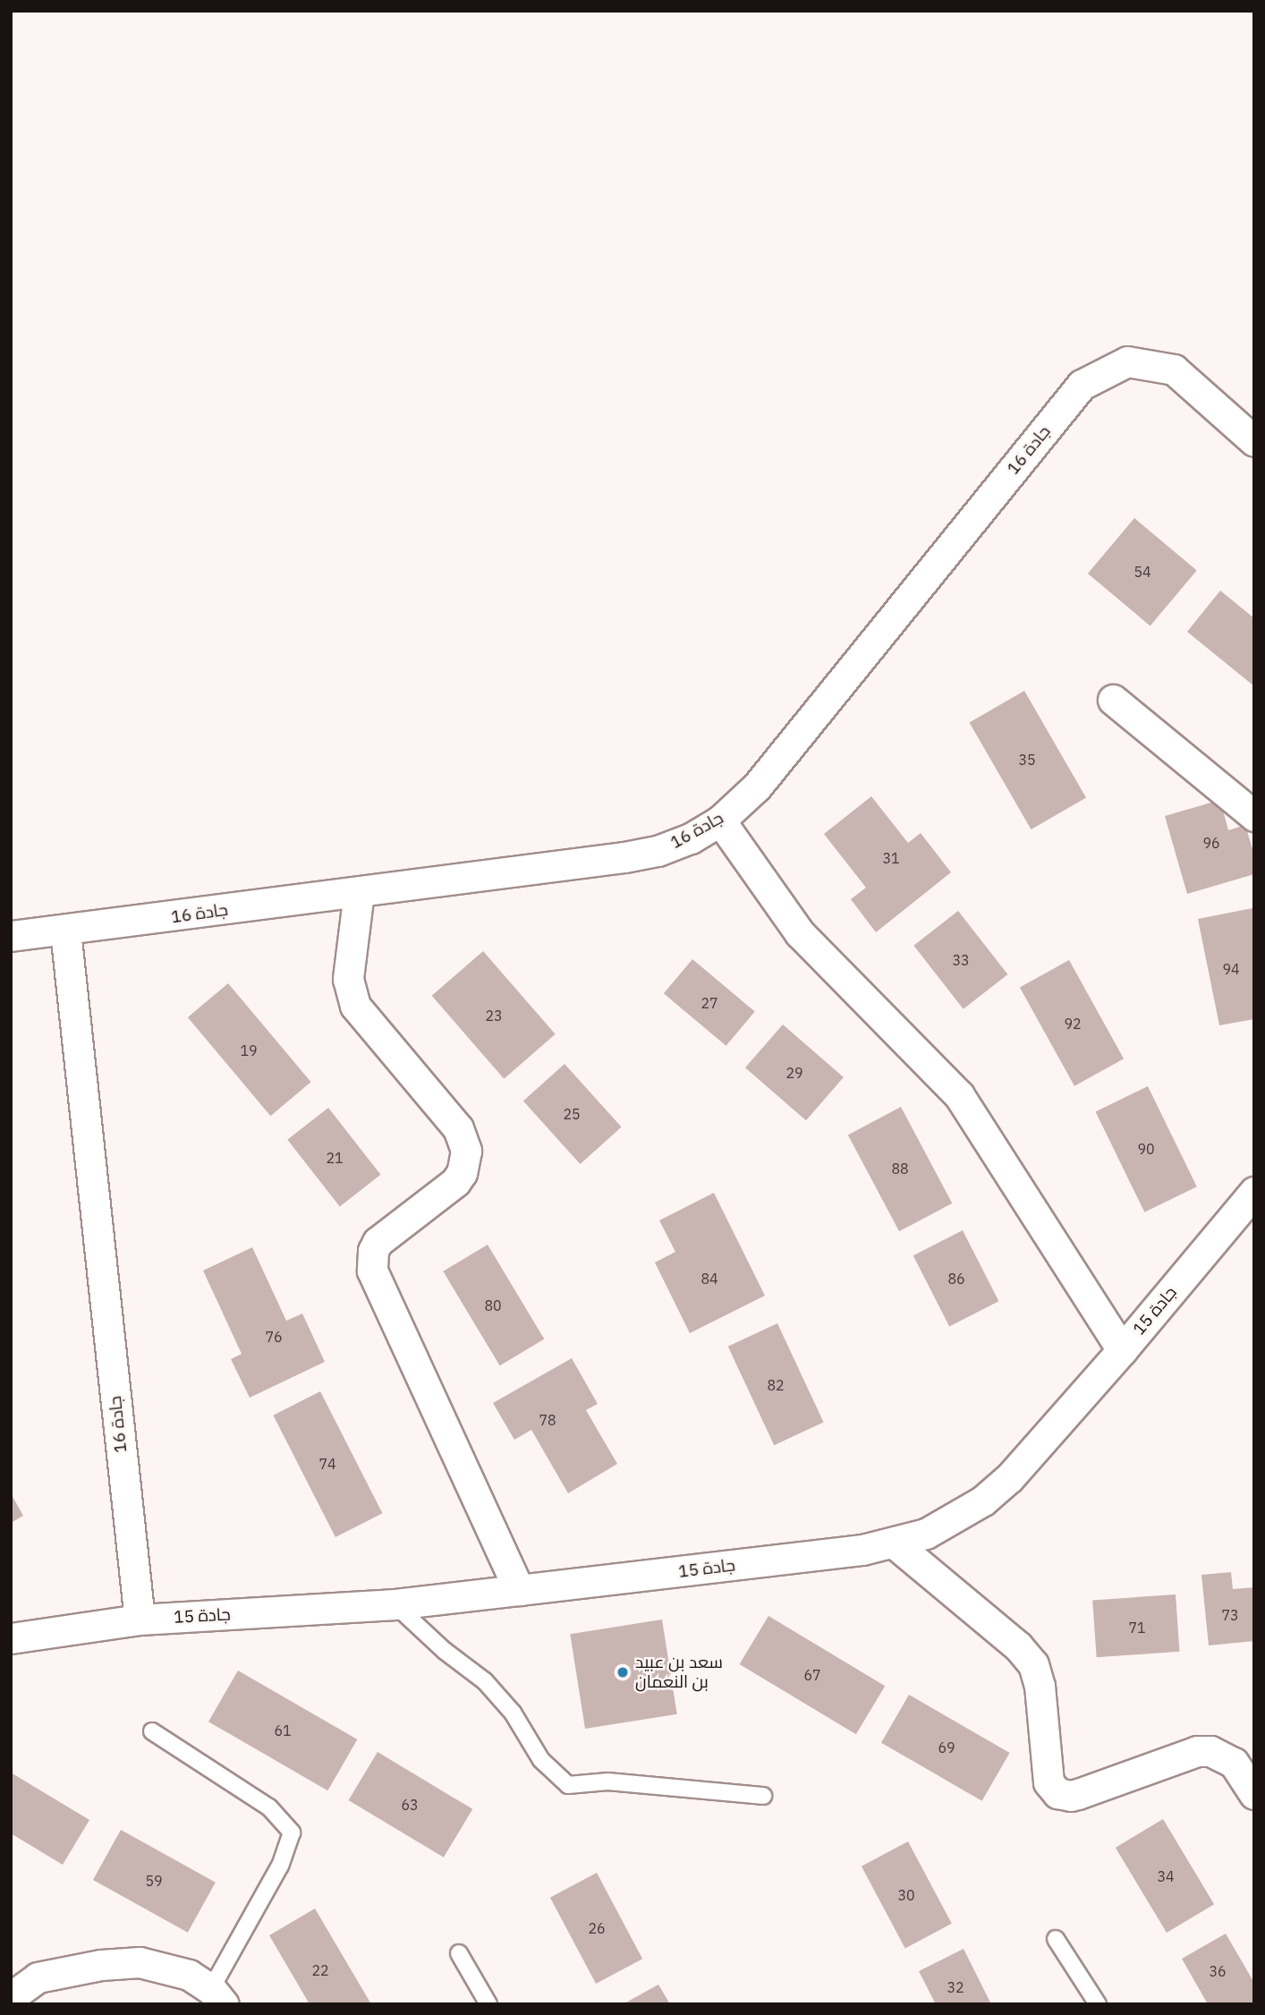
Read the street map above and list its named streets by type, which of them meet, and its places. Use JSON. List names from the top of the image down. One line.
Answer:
{"streets":{"street":["جادة 16","جادة 15"]},"crossings":[["جادة 16","جادة 15"]],"places":["سعد بن عبيد بن النعمان"],"house_numbers":["54","35","96","31","33","94","27","23","92","19","29","25","90","21","88","84","86","80","76","82","78","74","73","71","67","61","69","63","34","59","30","26","22","36","32"]}
